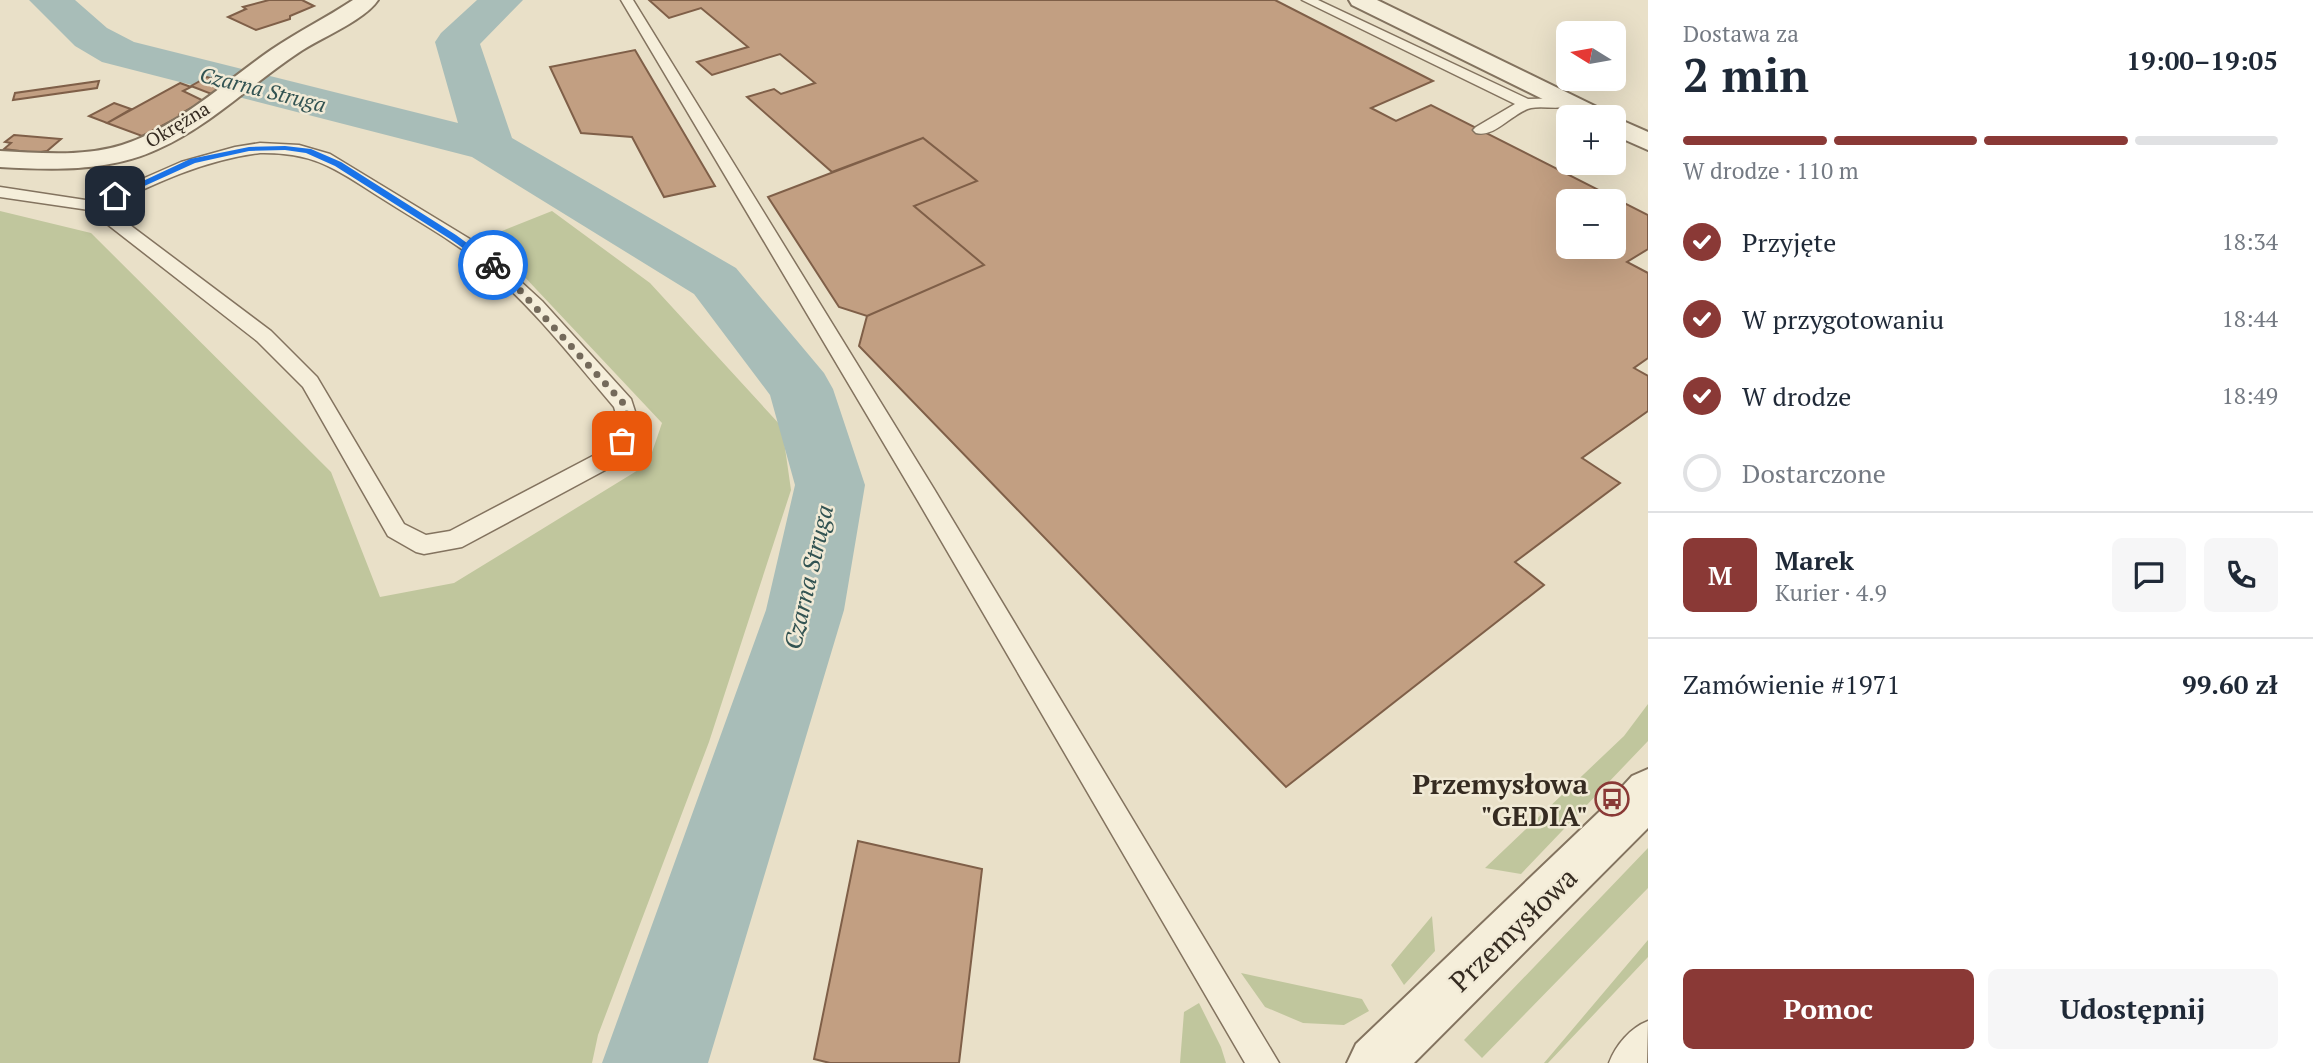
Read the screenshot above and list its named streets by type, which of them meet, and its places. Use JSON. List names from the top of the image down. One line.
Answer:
{"streets":{"street":["Okrężna","Przemysłowa"]},"water":["Czarna Struga"],"places":{"bus stop":["Przemysłowa \"GEDIA\""]},"north":"left","page":{"heading":["2 min","Dostawa za","19:00–19:05"],"panel":["Marek","Kurier · 4.9","Zamówienie #1971","99.60 zł"],"map_buttons":["+","−"],"bar":"W drodze · 110 m","list":[["Przyjęte","18:34"],["W przygotowaniu","18:44"],["W drodze","18:49"],"Dostarczone"],"round":"M","buttons":["Pomoc","Udostępnij"]}}
